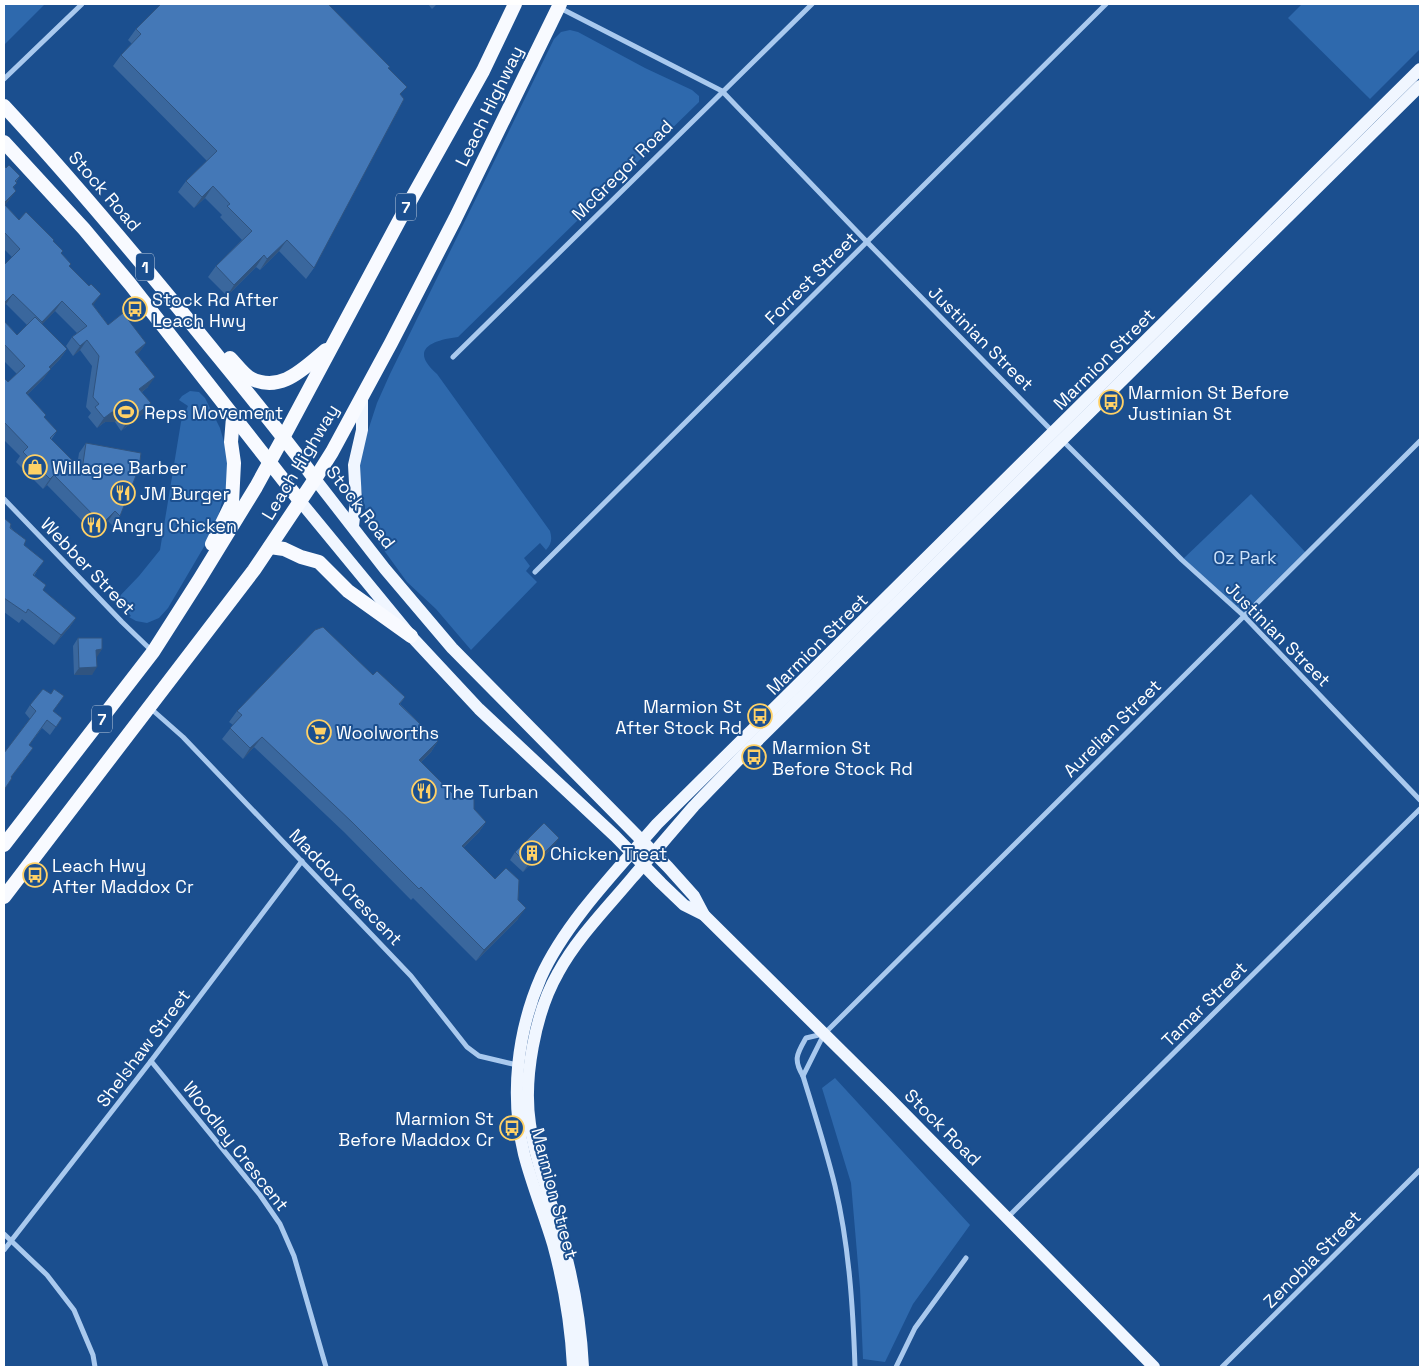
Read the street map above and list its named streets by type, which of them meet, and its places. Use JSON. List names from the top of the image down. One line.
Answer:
{"streets":{"highway":["Leach Highway","Stock Road","7","1"],"main road":["Marmion Street"],"street":["McGregor Road","Forrest Street","Justinian Street","Webber Street","Aurelian Street","Maddox Crescent","Tamar Street","Shelshaw Street","Woodley Crescent","Zenobia Street"]},"crossings":[["Leach Highway","Stock Road"],["Leach Highway","Justinian Street"],["Leach Highway","Webber Street"],["Leach Highway","Maddox Crescent"],["McGregor Road","Justinian Street"],["Stock Road","Marmion Street"],["Stock Road","Aurelian Street"],["Stock Road","Tamar Street"],["Forrest Street","Justinian Street"],["Justinian Street","Marmion Street"],["Justinian Street","Aurelian Street"],["Marmion Street","Maddox Crescent"],["Maddox Crescent","Shelshaw Street"],["Shelshaw Street","Woodley Crescent"]],"parks":["Oz Park"],"places":{"bus stop":["Stock Rd After Leach Hwy","Marmion St Before Justinian St","Marmion St After Stock Rd","Marmion St Before Stock Rd","Leach Hwy After Maddox Cr","Marmion St Before Maddox Cr"],"sports":["Reps Movement"],"shop":["Willagee Barber"],"restaurant":["JM Burger","Angry Chicken","The Turban"],"supermarket":["Woolworths"],"building":["Chicken Treat"]}}
